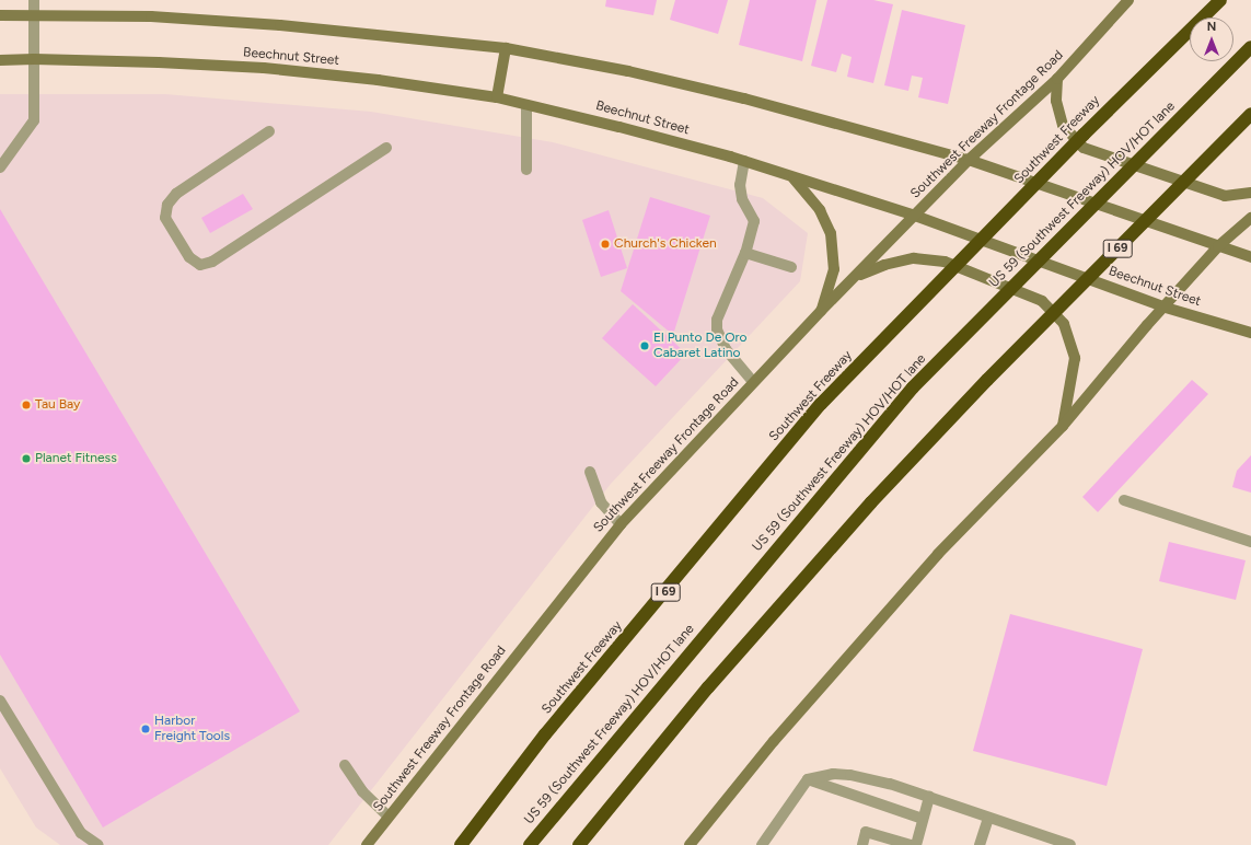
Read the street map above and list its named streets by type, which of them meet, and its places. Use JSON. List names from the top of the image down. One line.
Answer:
{"streets":{"highway":["Southwest Freeway","US 59 (Southwest Freeway) HOV/HOT lane","I 69"],"main road":["Beechnut Street","Southwest Freeway Frontage Road"]},"crossings":[["Beechnut Street","Southwest Freeway Frontage Road"]],"places":["Church's Chicken","El Punto De Oro Cabaret Latino","Tau Bay","Planet Fitness","Harbor Freight Tools"],"north":"top"}
